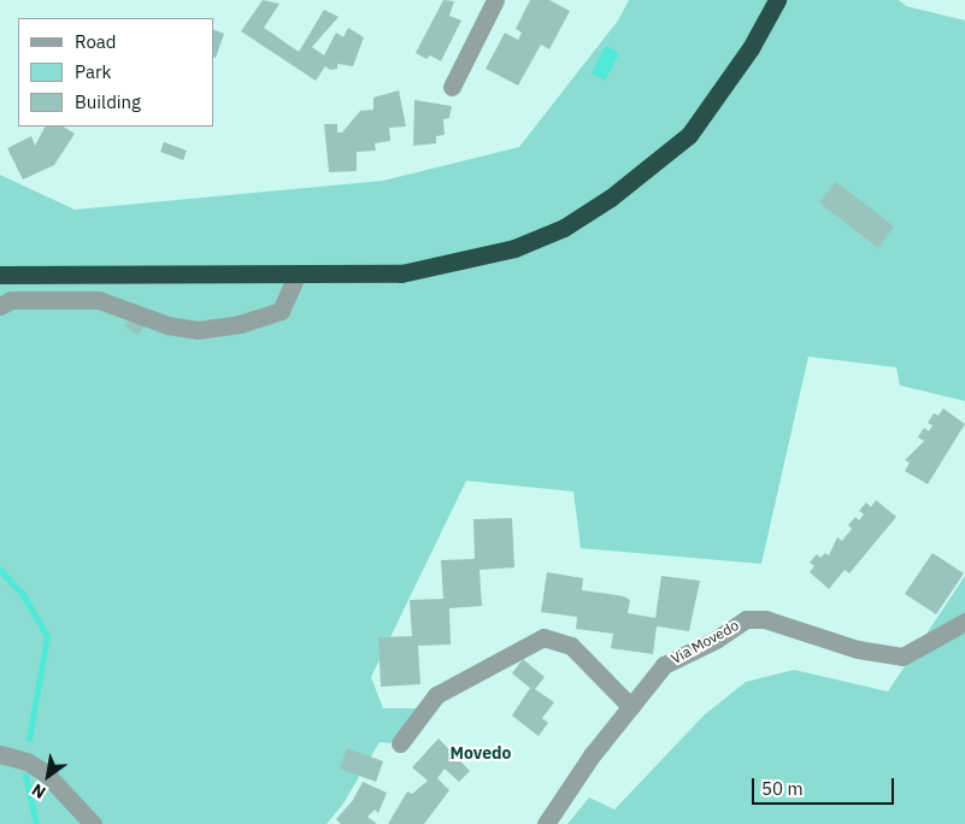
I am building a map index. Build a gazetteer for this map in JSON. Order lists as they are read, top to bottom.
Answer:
{
  "streets": {
    "street": ["Via Movedo"]
  },
  "districts": ["Movedo"],
  "legend": ["Road", "Park", "Building"],
  "scale_bar": "50 m",
  "north": "bottom left"
}
